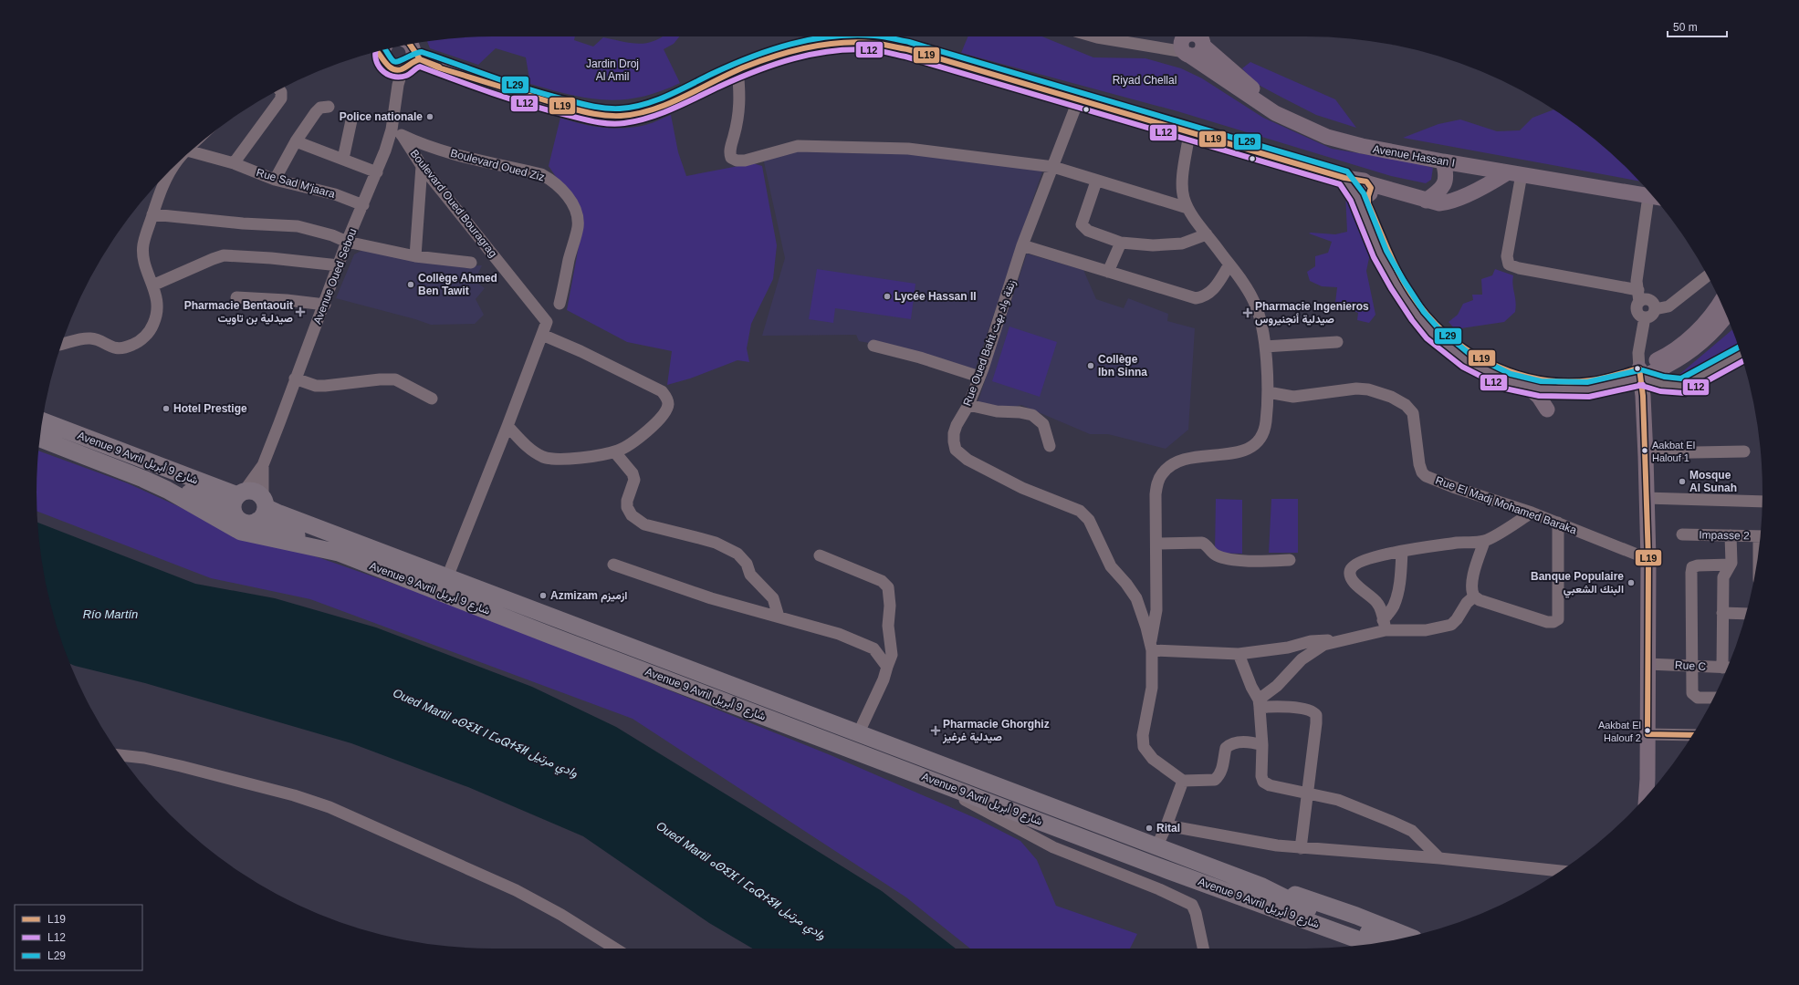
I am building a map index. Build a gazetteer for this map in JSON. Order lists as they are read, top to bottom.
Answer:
{
  "streets": {
    "highway": ["Avenue 9 Avril شارع 9 أبريل"],
    "main road": ["Avenue Hassan I"],
    "street": [
      "Boulevard Oued Ziz",
      "Rue Sad M'jaara",
      "Boulevard Oued Bouragrag",
      "Avenue Oued Sebou",
      "Rue Oued Baht زنقة واد بهت",
      "Rue El Madj Mohamed Baraka",
      "Impasse 2",
      "Rue C"
    ]
  },
  "crossings": [
    ["Boulevard Oued Ziz", "Boulevard Oued Bouragrag"],
    ["Boulevard Oued Ziz", "Avenue Oued Sebou"],
    ["Rue Sad M'jaara", "Avenue Oued Sebou"],
    ["Avenue Oued Sebou", "Avenue 9 Avril شارع 9 أبريل"]
  ],
  "water": ["Río Martín", "Oued Martil ⴰⵙⵉⴼ ⵏ ⵎⴰⵕⵜⵉⵍ وادي مرتيل"],
  "parks": ["Jardin Droj Al Amil", "Riyad Chellal"],
  "places": {
    "other": [
      "Police nationale",
      "Collège Ahmed Ben Tawit",
      "Lycée Hassan II",
      "Collège Ibn Sinna",
      "Hotel Prestige",
      "Aakbat El Halouf 1",
      "Mosque Al Sunah",
      "Banque Populaire البنك الشعبي",
      "Azmizam ازميزم",
      "Aakbat El Halouf 2",
      "Rital"
    ],
    "health": ["Pharmacie Bentaouit صيدلية بن تاويت", "Pharmacie Ingenieros صيدلية أنجنيروس", "Pharmacie Ghorghiz صيدلية غرغيز"]
  },
  "lines": ["transit line L29", "transit line L19", "transit line L12"],
  "legend": ["L19", "L12", "L29"],
  "scale_bar": "50 m"
}
